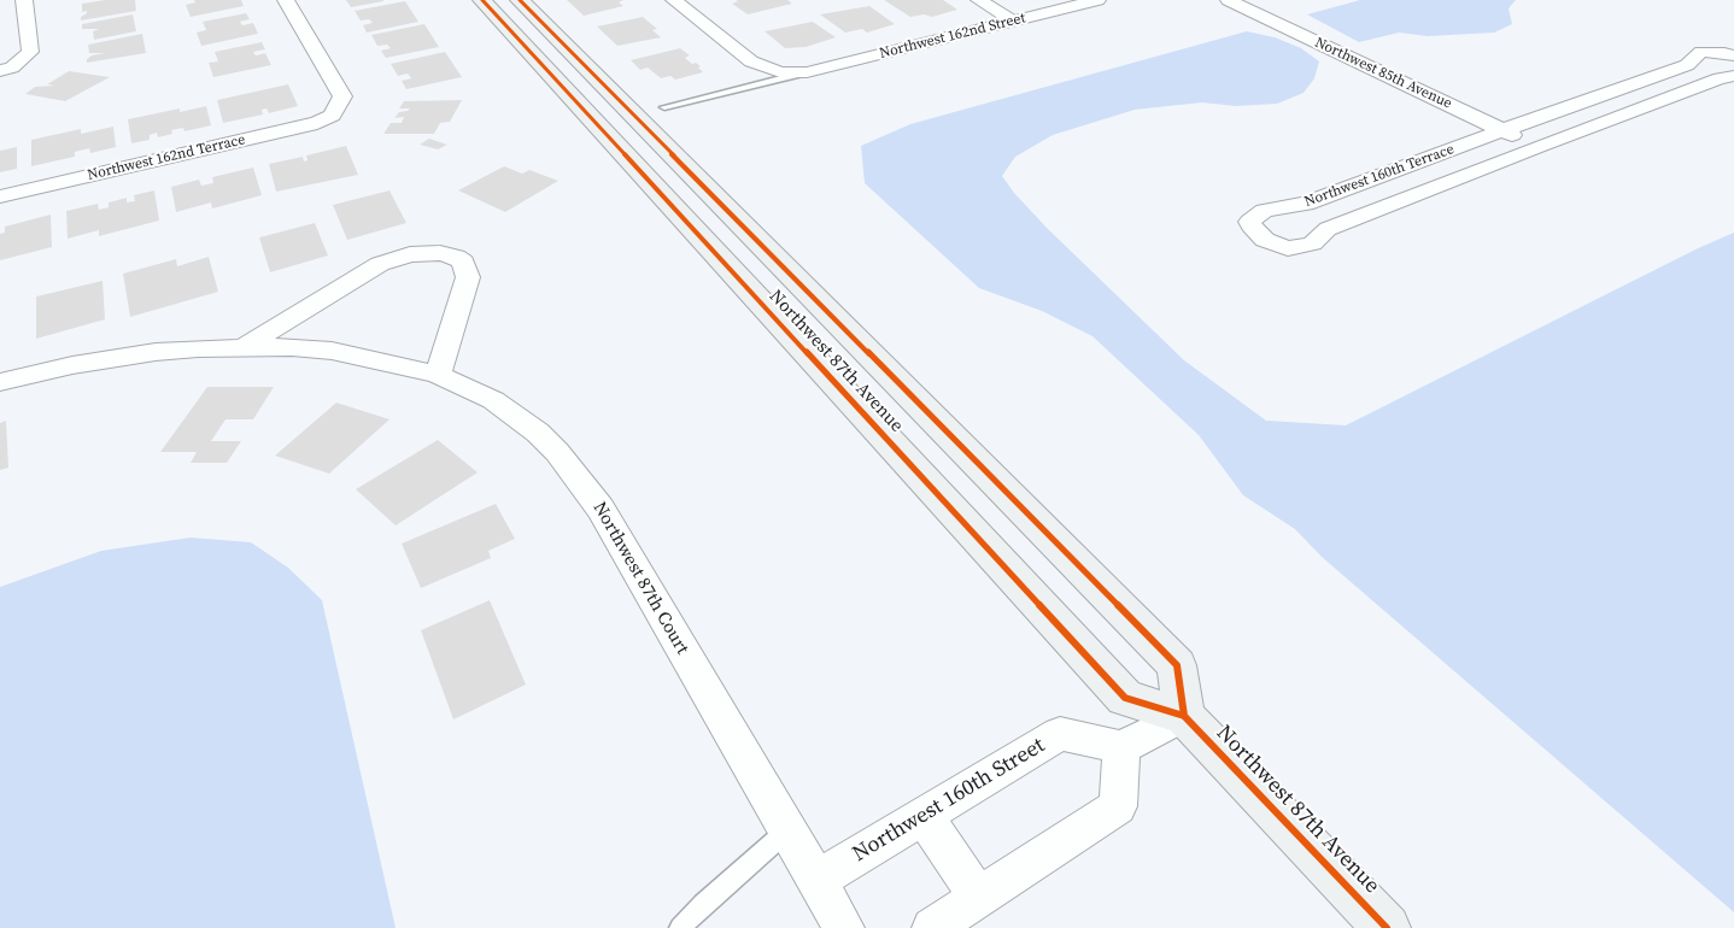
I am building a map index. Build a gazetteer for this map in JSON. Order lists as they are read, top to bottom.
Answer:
{
  "streets": {
    "street": [
      "Northwest 162nd Street",
      "Northwest 85th Avenue",
      "Northwest 162nd Terrace",
      "Northwest 160th Terrace",
      "Northwest 87th Avenue",
      "Northwest 87th Court",
      "Northwest 160th Street"
    ]
  },
  "crossings": [
    ["Northwest 85th Avenue", "Northwest 160th Terrace"],
    ["Northwest 87th Court", "Northwest 160th Street"]
  ]
}
